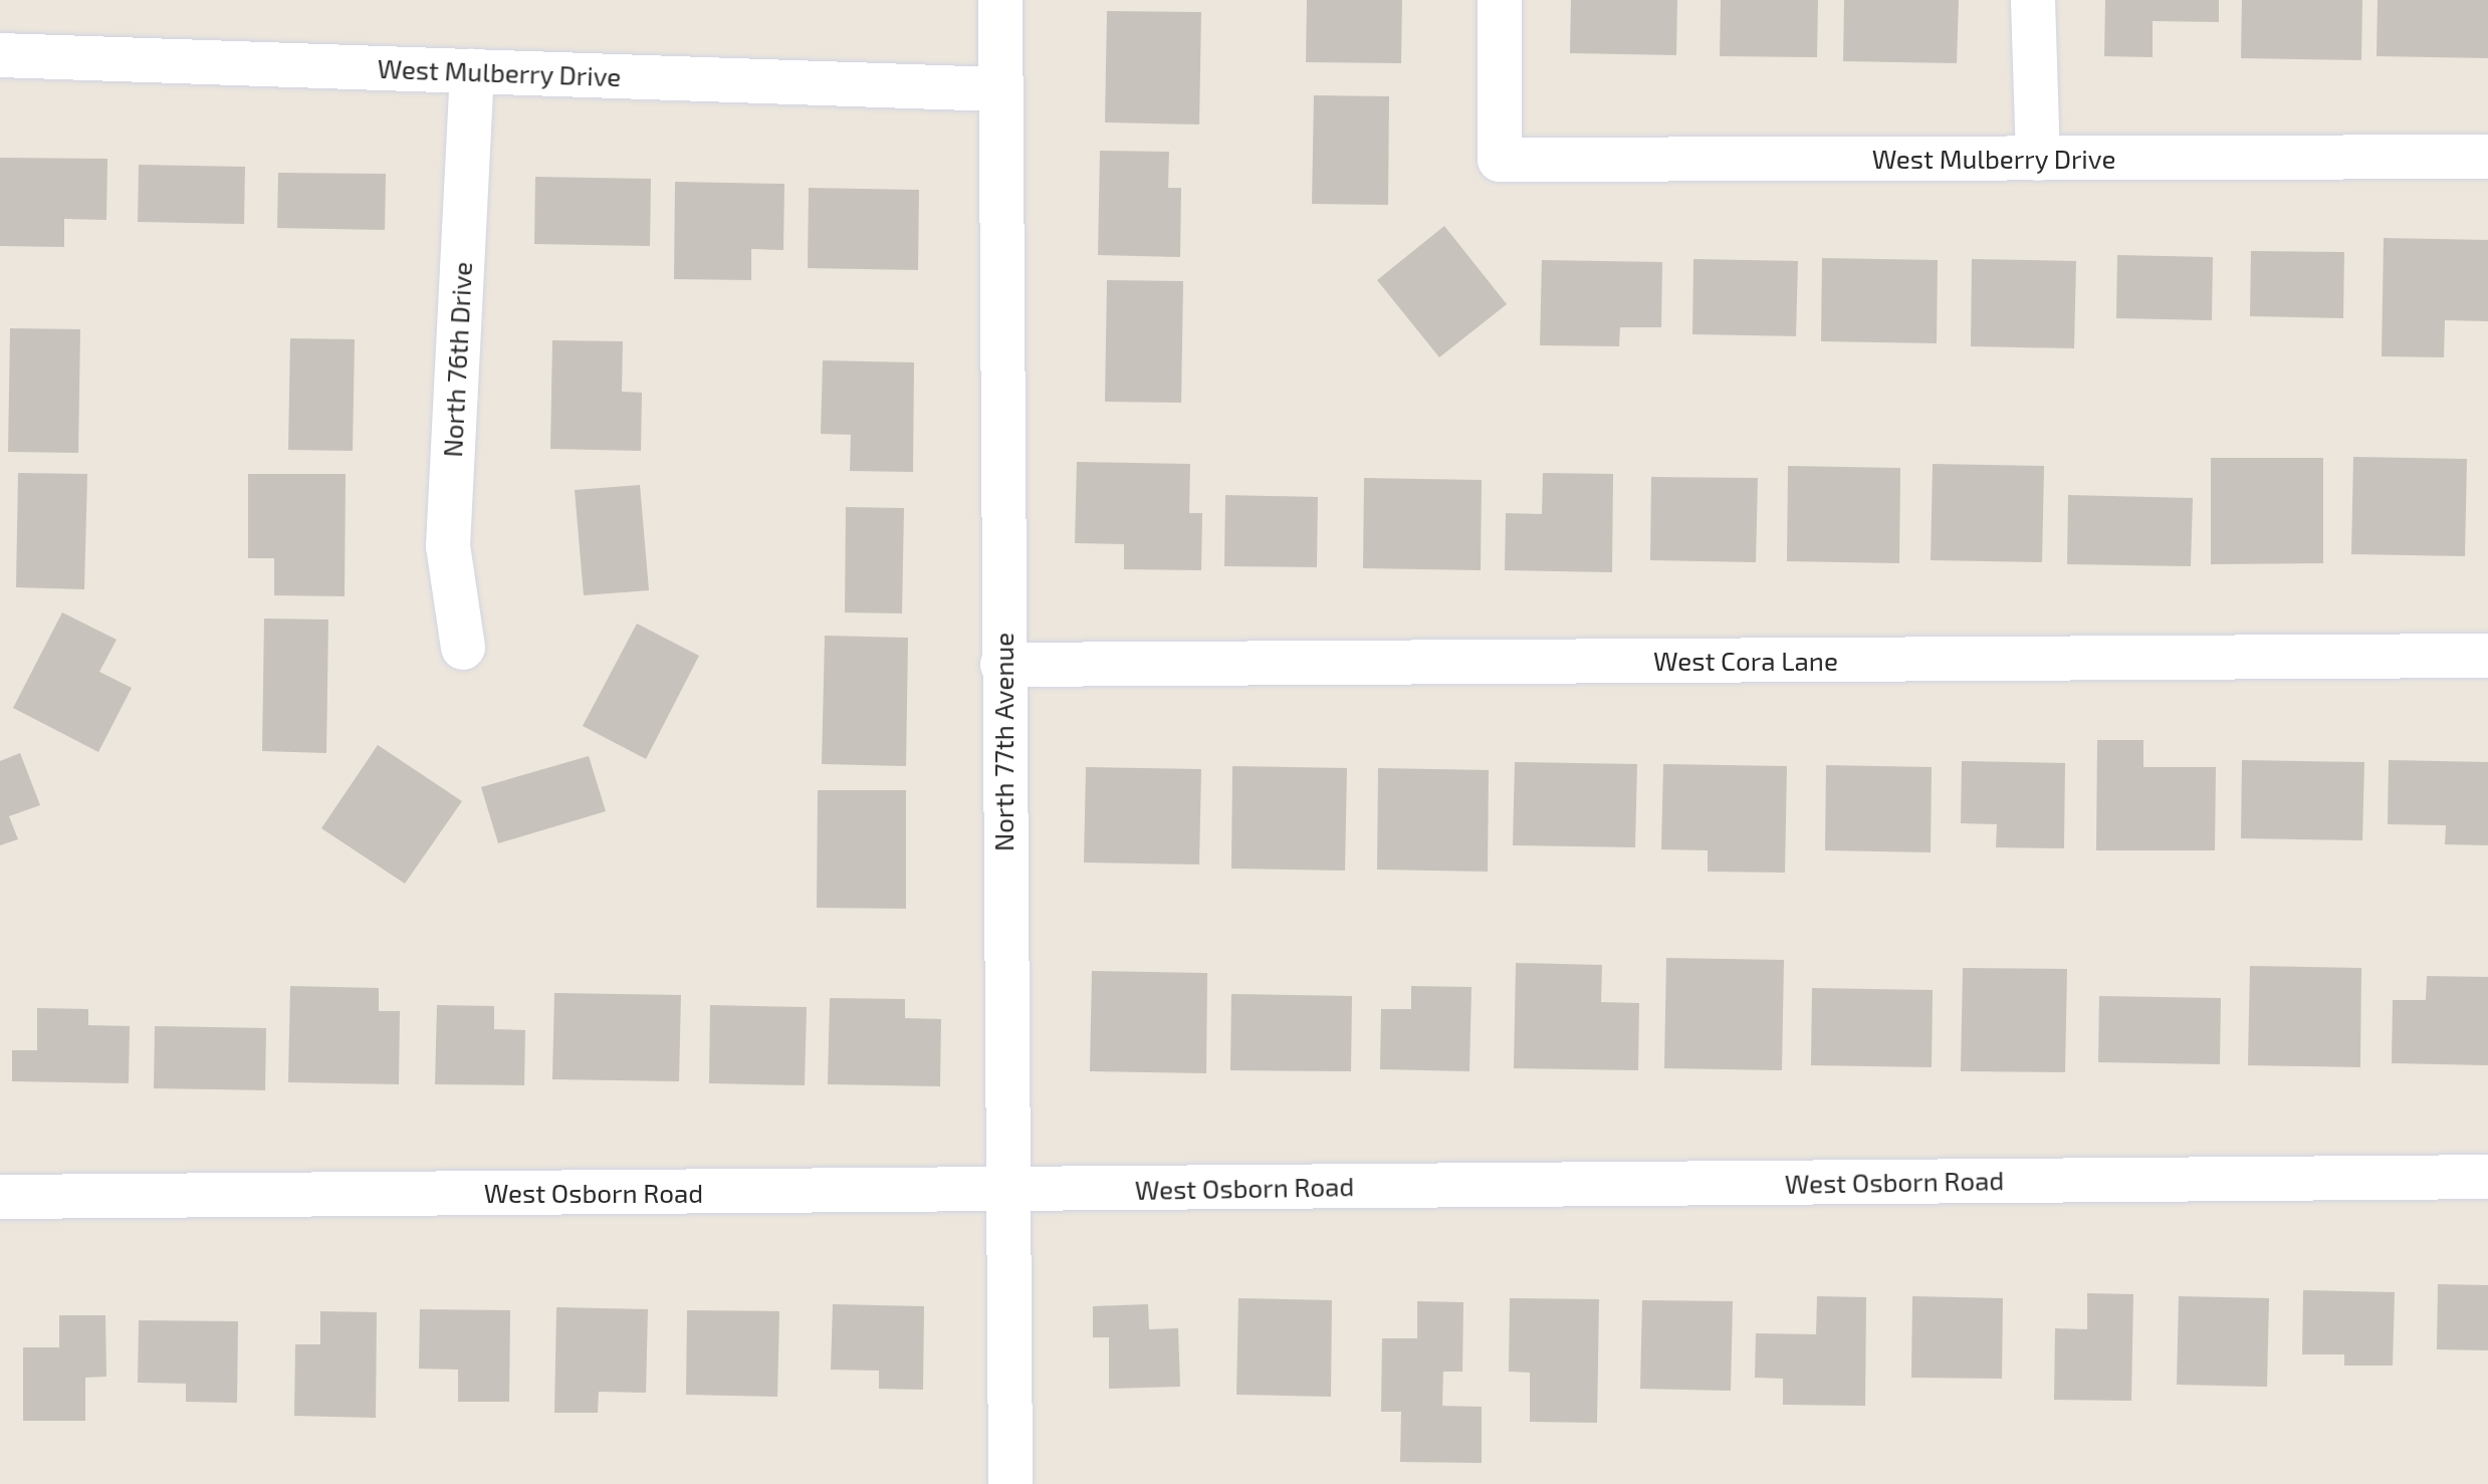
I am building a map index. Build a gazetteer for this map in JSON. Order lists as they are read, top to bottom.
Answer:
{
  "streets": {
    "street": [
      "West Mulberry Drive",
      "North 76th Drive",
      "West Cora Lane",
      "North 77th Avenue",
      "West Osborn Road"
    ]
  },
  "crossings": [
    ["West Mulberry Drive", "North 76th Drive"],
    ["West Mulberry Drive", "North 77th Avenue"],
    ["West Cora Lane", "North 77th Avenue"],
    ["North 77th Avenue", "West Osborn Road"]
  ]
}
